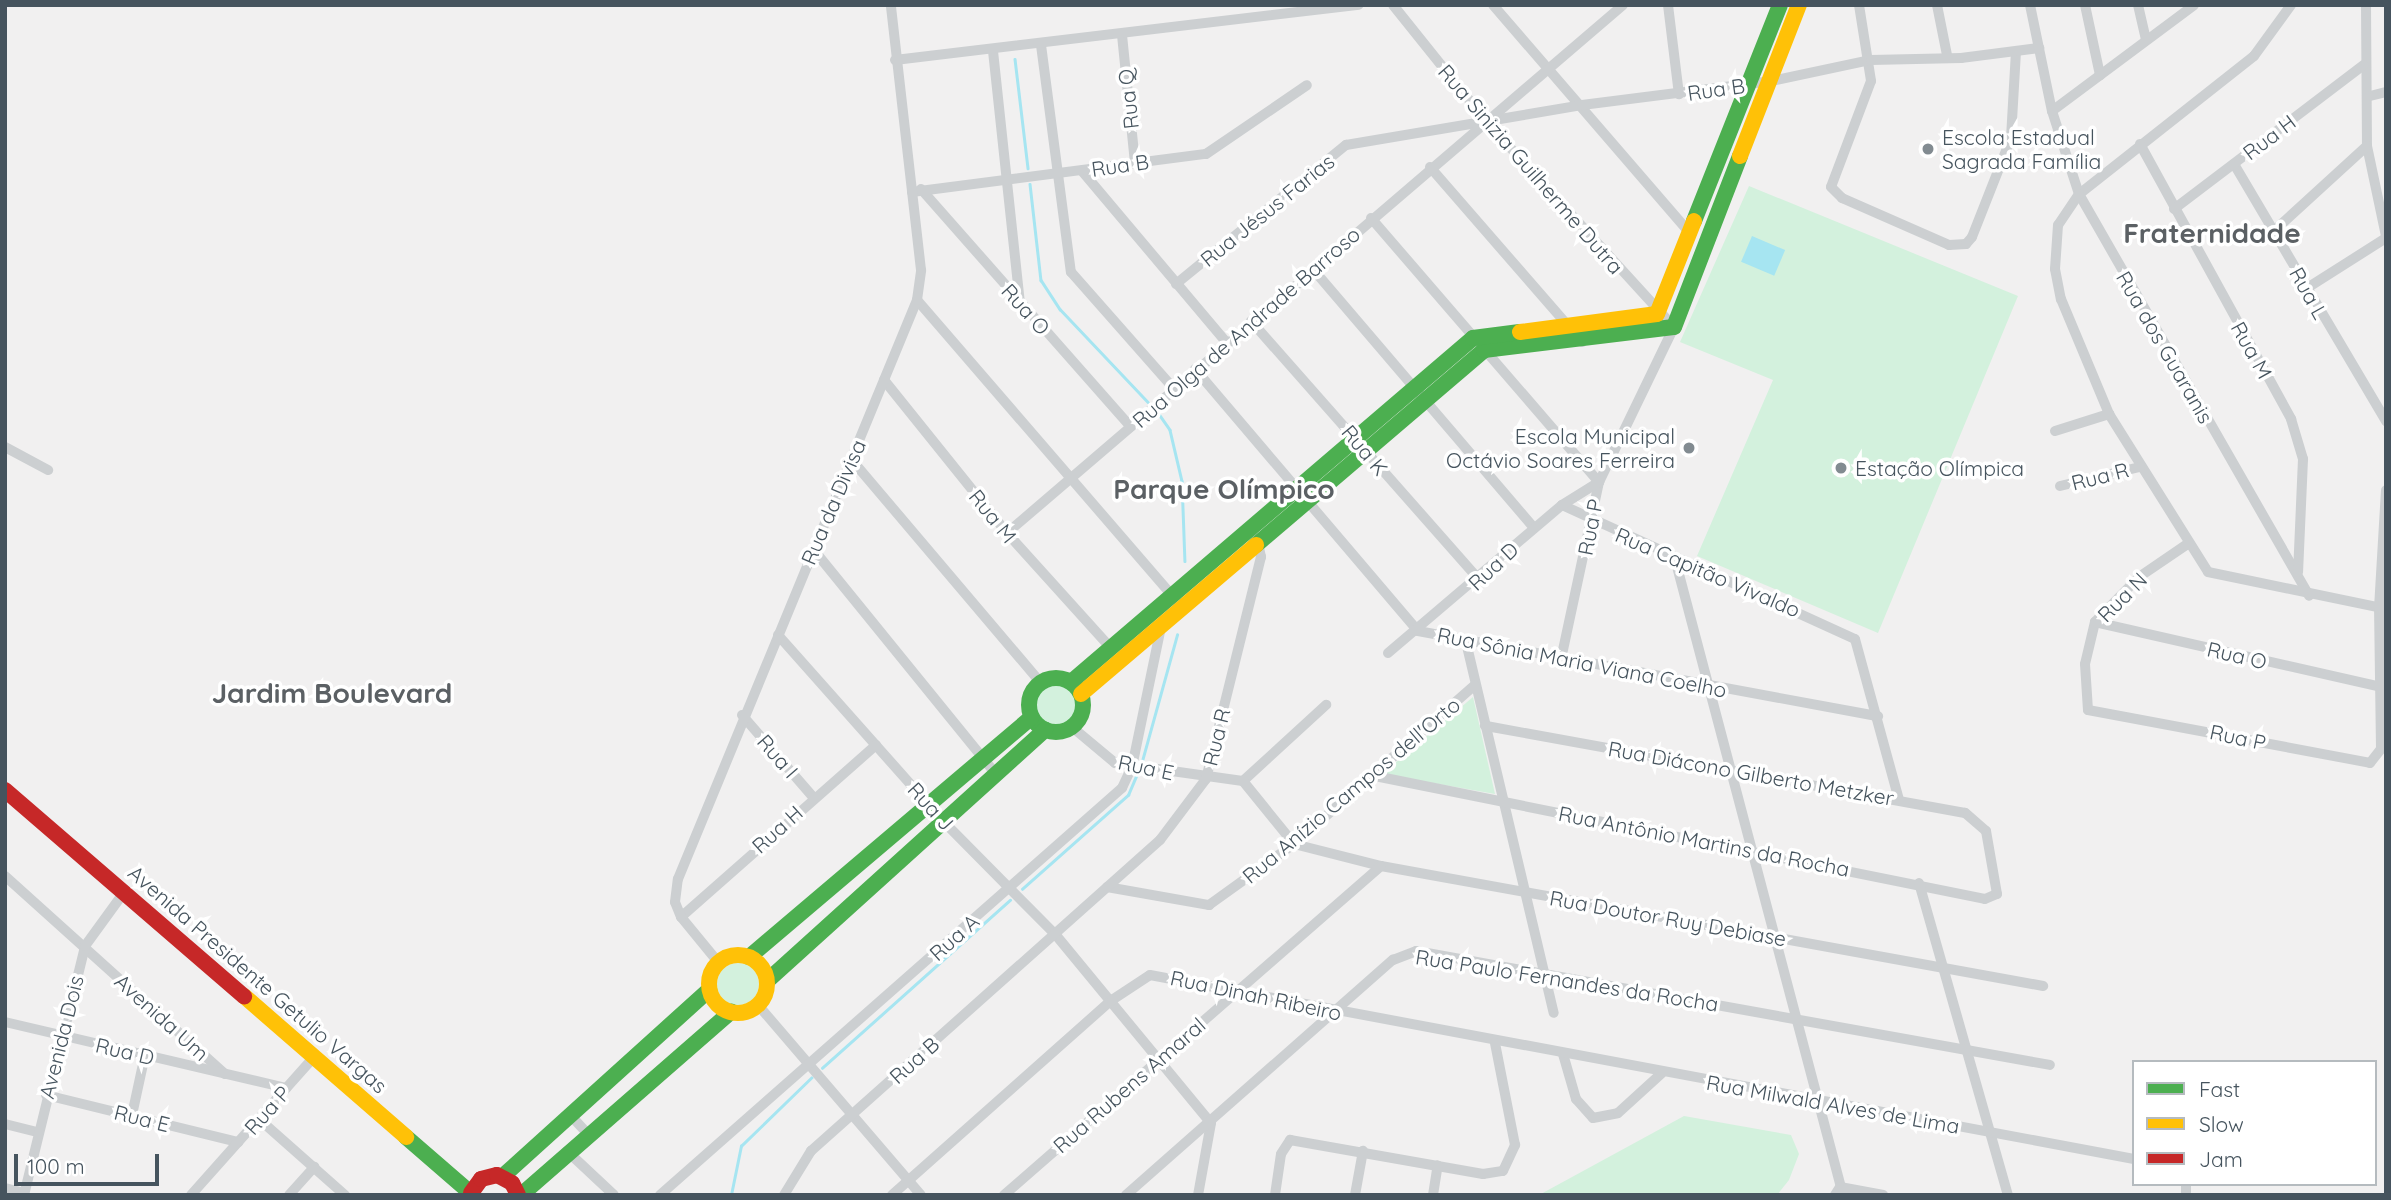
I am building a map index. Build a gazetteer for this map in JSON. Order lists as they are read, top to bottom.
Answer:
{
  "streets": {
    "street": [
      "Rua B",
      "Rua Q",
      "Rua H",
      "Rua Sinizia Guilherme Dutra",
      "Rua Jésus Farias",
      "Rua L",
      "Rua O",
      "Rua Olga de Andrade Barroso",
      "Rua dos Guaranis",
      "Rua M",
      "Rua K",
      "Rua R",
      "Rua da Divisa",
      "Rua P",
      "Rua D",
      "Rua Capitão Vivaldo",
      "Rua N",
      "Rua Sônia Maria Viana Coelho",
      "Rua I",
      "Rua E",
      "Rua Diácono Gilberto Metzker",
      "Rua Anízio Campos dell'Orto",
      "Rua J",
      "Rua Antônio Martins da Rocha",
      "Rua Doutor Ruy Debiase",
      "Rua A",
      "Avenida Presidente Getulio Vargas",
      "Rua Paulo Fernandes da Rocha",
      "Rua Dinah Ribeiro",
      "Avenida Um",
      "Avenida Dois",
      "Rua Rubens Amaral",
      "Rua Milwald Alves de Lima"
    ]
  },
  "crossings": [
    ["Rua B", "Rua Q"],
    ["Rua B", "Rua Sinizia Guilherme Dutra"],
    ["Rua B", "Rua Jésus Farias"],
    ["Rua B", "Rua O"],
    ["Rua B", "Rua Olga de Andrade Barroso"],
    ["Rua B", "Rua dos Guaranis"],
    ["Rua B", "Rua R"],
    ["Rua B", "Rua da Divisa"],
    ["Rua B", "Rua J"],
    ["Rua H", "Rua L"],
    ["Rua H", "Rua M"],
    ["Rua H", "Rua da Divisa"],
    ["Rua H", "Rua I"],
    ["Rua H", "Rua J"],
    ["Rua Sinizia Guilherme Dutra", "Rua Jésus Farias"],
    ["Rua Sinizia Guilherme Dutra", "Rua Olga de Andrade Barroso"],
    ["Rua Sinizia Guilherme Dutra", "Rua P"],
    ["Rua Jésus Farias", "Rua Olga de Andrade Barroso"],
    ["Rua O", "Rua Olga de Andrade Barroso"],
    ["Rua O", "Rua da Divisa"],
    ["Rua O", "Rua P"],
    ["Rua O", "Rua N"],
    ["Rua Olga de Andrade Barroso", "Rua M"],
    ["Rua Olga de Andrade Barroso", "Rua K"],
    ["Rua Olga de Andrade Barroso", "Rua Sônia Maria Viana Coelho"],
    ["Rua dos Guaranis", "Rua M"],
    ["Rua M", "Rua da Divisa"],
    ["Rua K", "Rua D"],
    ["Rua R", "Rua E"],
    ["Rua R", "Rua Anízio Campos dell'Orto"],
    ["Rua R", "Rua J"],
    ["Rua da Divisa", "Rua I"],
    ["Rua da Divisa", "Rua J"],
    ["Rua P", "Rua D"],
    ["Rua P", "Rua Capitão Vivaldo"],
    ["Rua P", "Rua N"],
    ["Rua P", "Rua Sônia Maria Viana Coelho"],
    ["Rua P", "Rua E"],
    ["Rua P", "Avenida Presidente Getulio Vargas"],
    ["Rua D", "Rua Capitão Vivaldo"],
    ["Rua D", "Rua Sônia Maria Viana Coelho"],
    ["Rua D", "Avenida Um"],
    ["Rua D", "Avenida Dois"],
    ["Rua Capitão Vivaldo", "Rua Sônia Maria Viana Coelho"],
    ["Rua E", "Rua A"],
    ["Rua E", "Avenida Dois"],
    ["Rua Diácono Gilberto Metzker", "Rua Antônio Martins da Rocha"],
    ["Rua Anízio Campos dell'Orto", "Rua Antônio Martins da Rocha"],
    ["Rua Anízio Campos dell'Orto", "Rua Doutor Ruy Debiase"],
    ["Rua J", "Rua A"],
    ["Rua J", "Rua Paulo Fernandes da Rocha"],
    ["Rua J", "Rua Dinah Ribeiro"],
    ["Rua J", "Rua Rubens Amaral"],
    ["Rua Doutor Ruy Debiase", "Rua Rubens Amaral"],
    ["Avenida Presidente Getulio Vargas", "Avenida Dois"],
    ["Rua Paulo Fernandes da Rocha", "Rua Dinah Ribeiro"],
    ["Rua Dinah Ribeiro", "Rua Rubens Amaral"],
    ["Rua Dinah Ribeiro", "Rua Milwald Alves de Lima"],
    ["Avenida Um", "Avenida Dois"]
  ],
  "districts": ["Fraternidade", "Parque Olímpico", "Jardim Boulevard"],
  "places": ["Escola Estadual Sagrada Família", "Escola Municipal Octávio Soares Ferreira", "Estação Olímpica"],
  "legend": ["Fast", "Slow", "Jam"],
  "scale_bar": "100 m"
}
